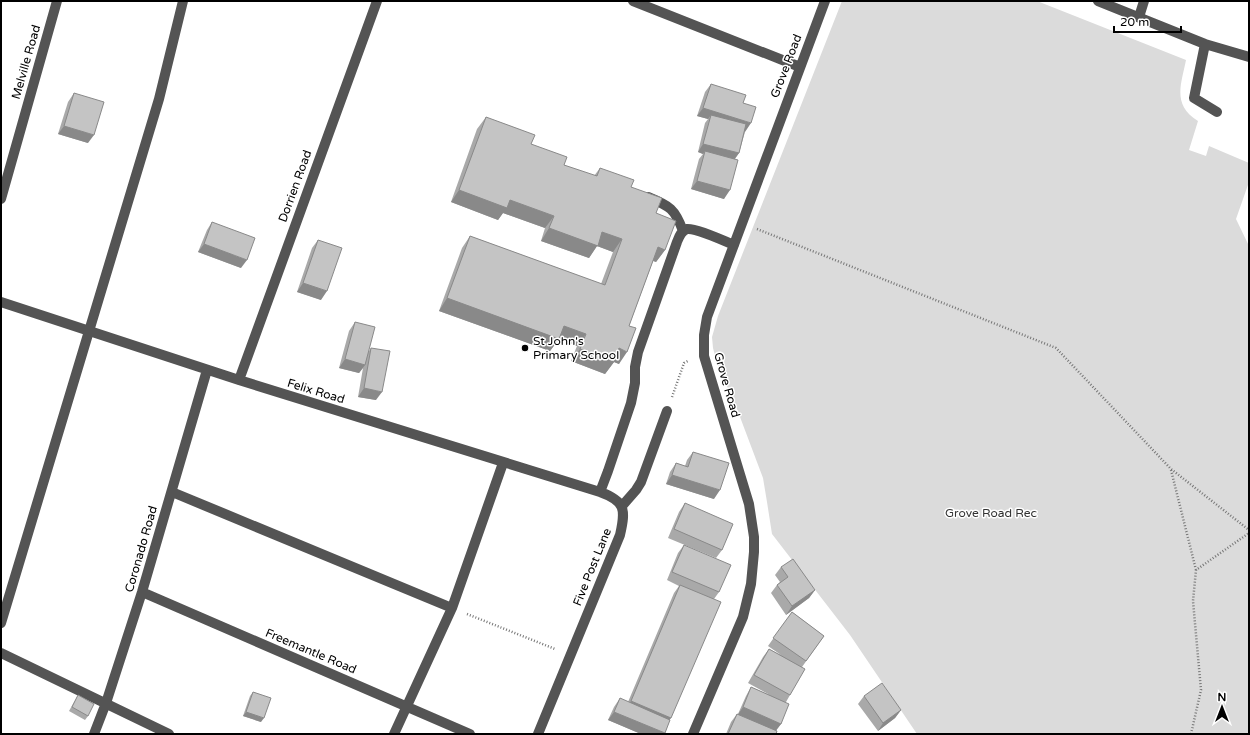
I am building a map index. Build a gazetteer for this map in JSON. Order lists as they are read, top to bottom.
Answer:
{
  "streets": {
    "street": [
      "Melville Road",
      "Grove Road",
      "Dorrien Road",
      "Felix Road",
      "Coronado Road",
      "Five Post Lane",
      "Freemantle Road"
    ]
  },
  "crossings": [
    ["Dorrien Road", "Felix Road"],
    ["Felix Road", "Coronado Road"],
    ["Felix Road", "Five Post Lane"],
    ["Coronado Road", "Freemantle Road"]
  ],
  "parks": ["Grove Road Rec"],
  "places": ["St John's Primary School"],
  "scale_bar": "20 m",
  "north": "top"
}
